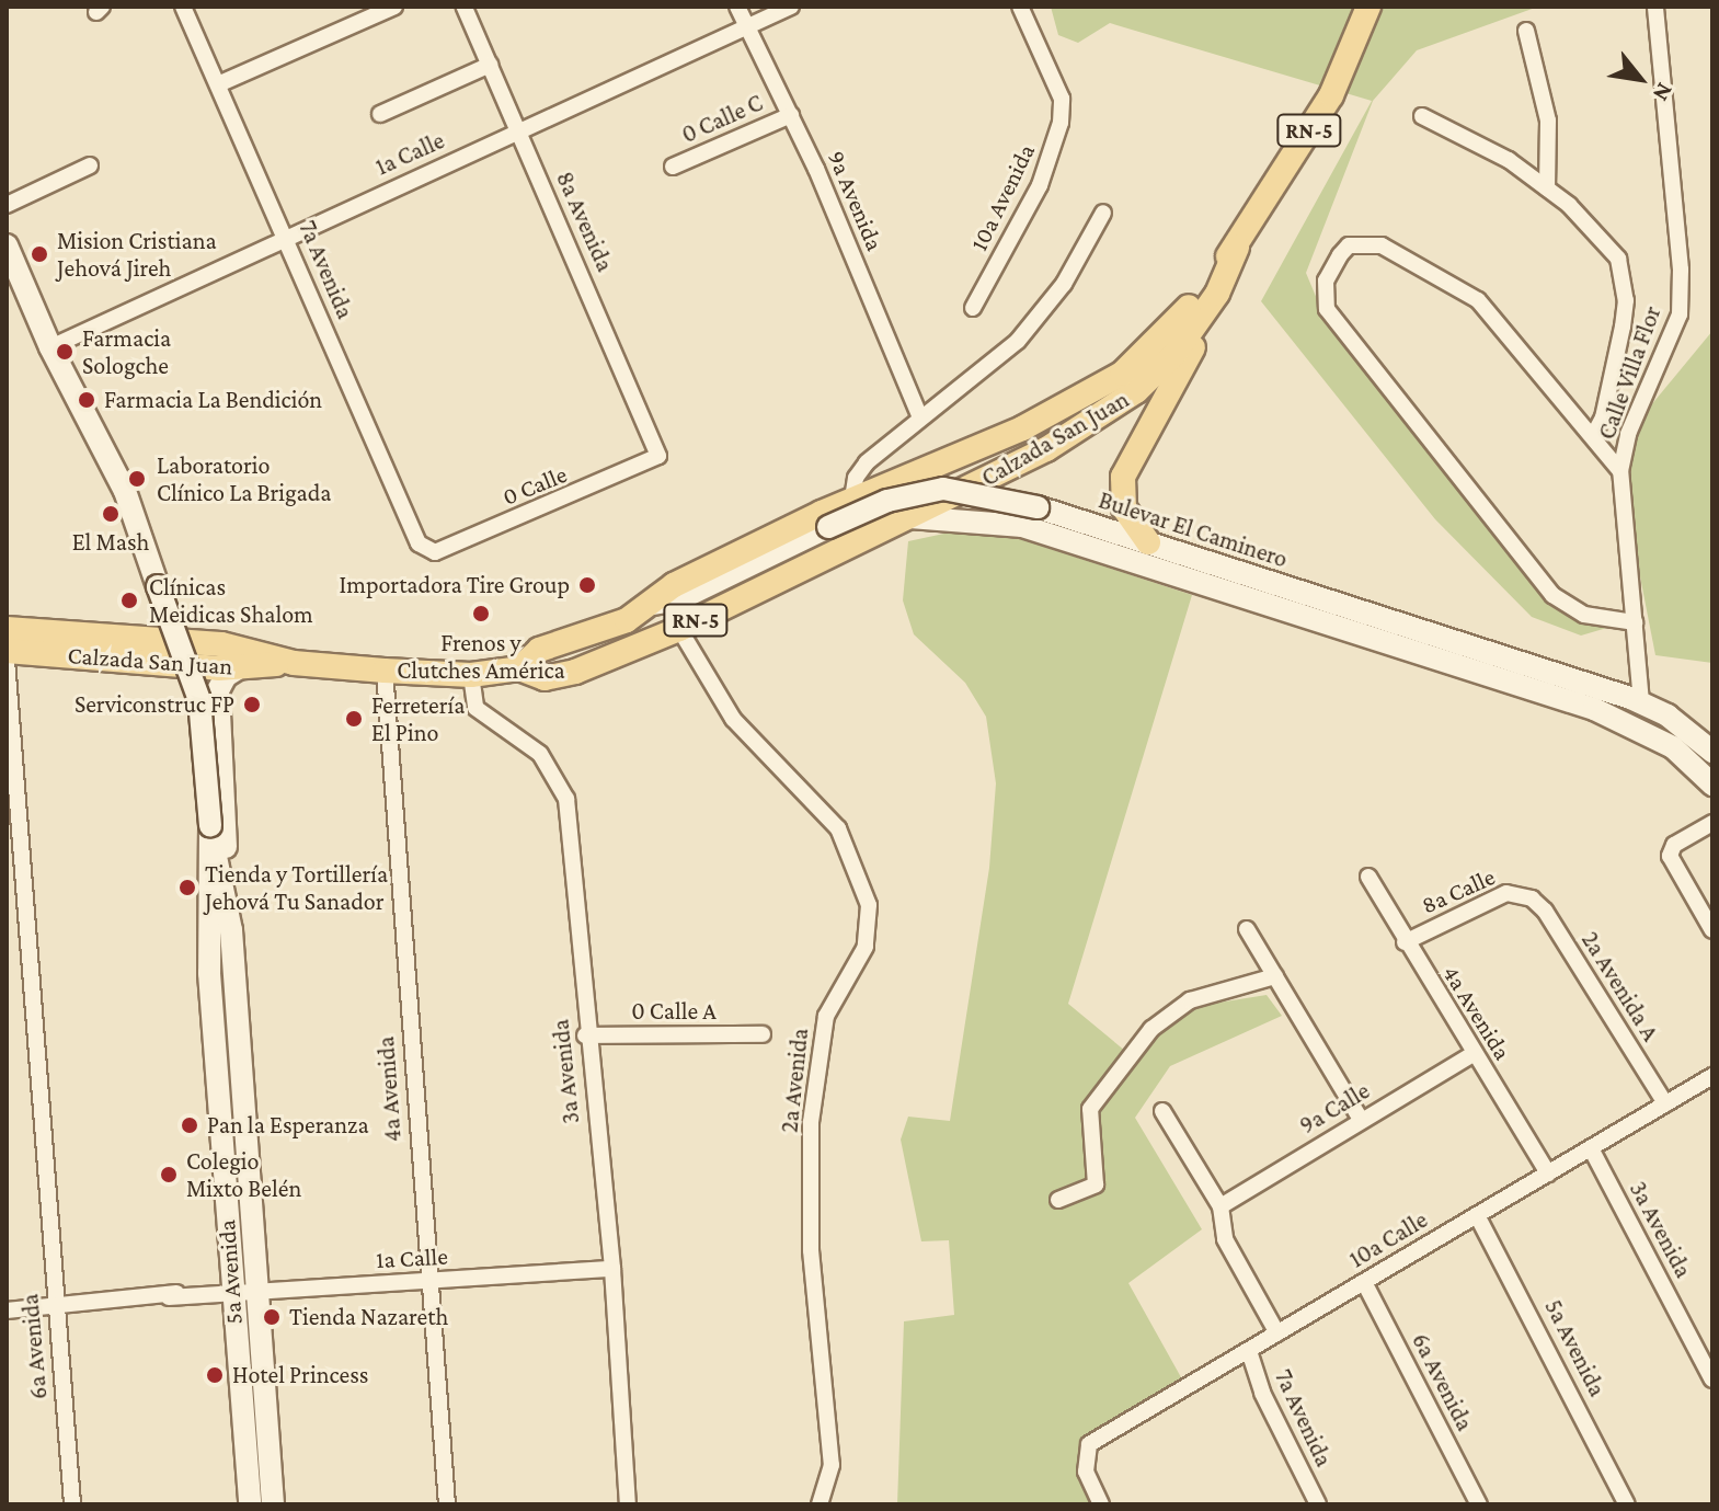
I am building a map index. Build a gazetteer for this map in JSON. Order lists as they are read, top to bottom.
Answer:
{
  "streets": {
    "main road": [
      "RN-5",
      "Calzada San Juan",
      "Bulevar El Caminero",
      "5a Avenida"
    ],
    "street": [
      "0 Calle C",
      "1a Calle",
      "10a Avenida",
      "9a Avenida",
      "8a Avenida",
      "7a Avenida",
      "Calle Villa Flor",
      "0 Calle",
      "8a Calle",
      "2a Avenida A",
      "0 Calle A",
      "4a Avenida",
      "3a Avenida",
      "2a Avenida",
      "9a Calle",
      "10a Calle",
      "6a Avenida"
    ]
  },
  "crossings": [
    ["0 Calle C", "9a Avenida"],
    ["RN-5", "Calzada San Juan"],
    ["1a Calle", "9a Avenida"],
    ["1a Calle", "8a Avenida"],
    ["1a Calle", "7a Avenida"],
    ["1a Calle", "4a Avenida"],
    ["1a Calle", "3a Avenida"],
    ["1a Calle", "5a Avenida"],
    ["1a Calle", "6a Avenida"],
    ["8a Avenida", "0 Calle"],
    ["7a Avenida", "0 Calle"],
    ["7a Avenida", "10a Calle"],
    ["Calle Villa Flor", "Bulevar El Caminero"],
    ["Calzada San Juan", "Bulevar El Caminero"],
    ["Calzada San Juan", "4a Avenida"],
    ["Calzada San Juan", "3a Avenida"],
    ["Calzada San Juan", "2a Avenida"],
    ["Calzada San Juan", "5a Avenida"],
    ["8a Calle", "2a Avenida A"],
    ["8a Calle", "4a Avenida"],
    ["2a Avenida A", "10a Calle"],
    ["0 Calle A", "3a Avenida"],
    ["4a Avenida", "9a Calle"],
    ["4a Avenida", "10a Calle"],
    ["3a Avenida", "10a Calle"],
    ["10a Calle", "5a Avenida"],
    ["10a Calle", "6a Avenida"]
  ],
  "places": [
    "Mision Cristiana Jehová Jireh",
    "Farmacia Sologche",
    "Farmacia La Bendición",
    "Laboratorio Clínico La Brigada",
    "El Mash",
    "Importadora Tire Group",
    "Clínicas Meidicas Shalom",
    "Frenos y Clutches América",
    "Serviconstruc FP",
    "Ferretería El Pino",
    "Tienda y Tortillería Jehová Tu Sanador",
    "Pan la Esperanza",
    "Colegio Mixto Belén",
    "Tienda Nazareth",
    "Hotel Princess"
  ],
  "north": "bottom right"
}
